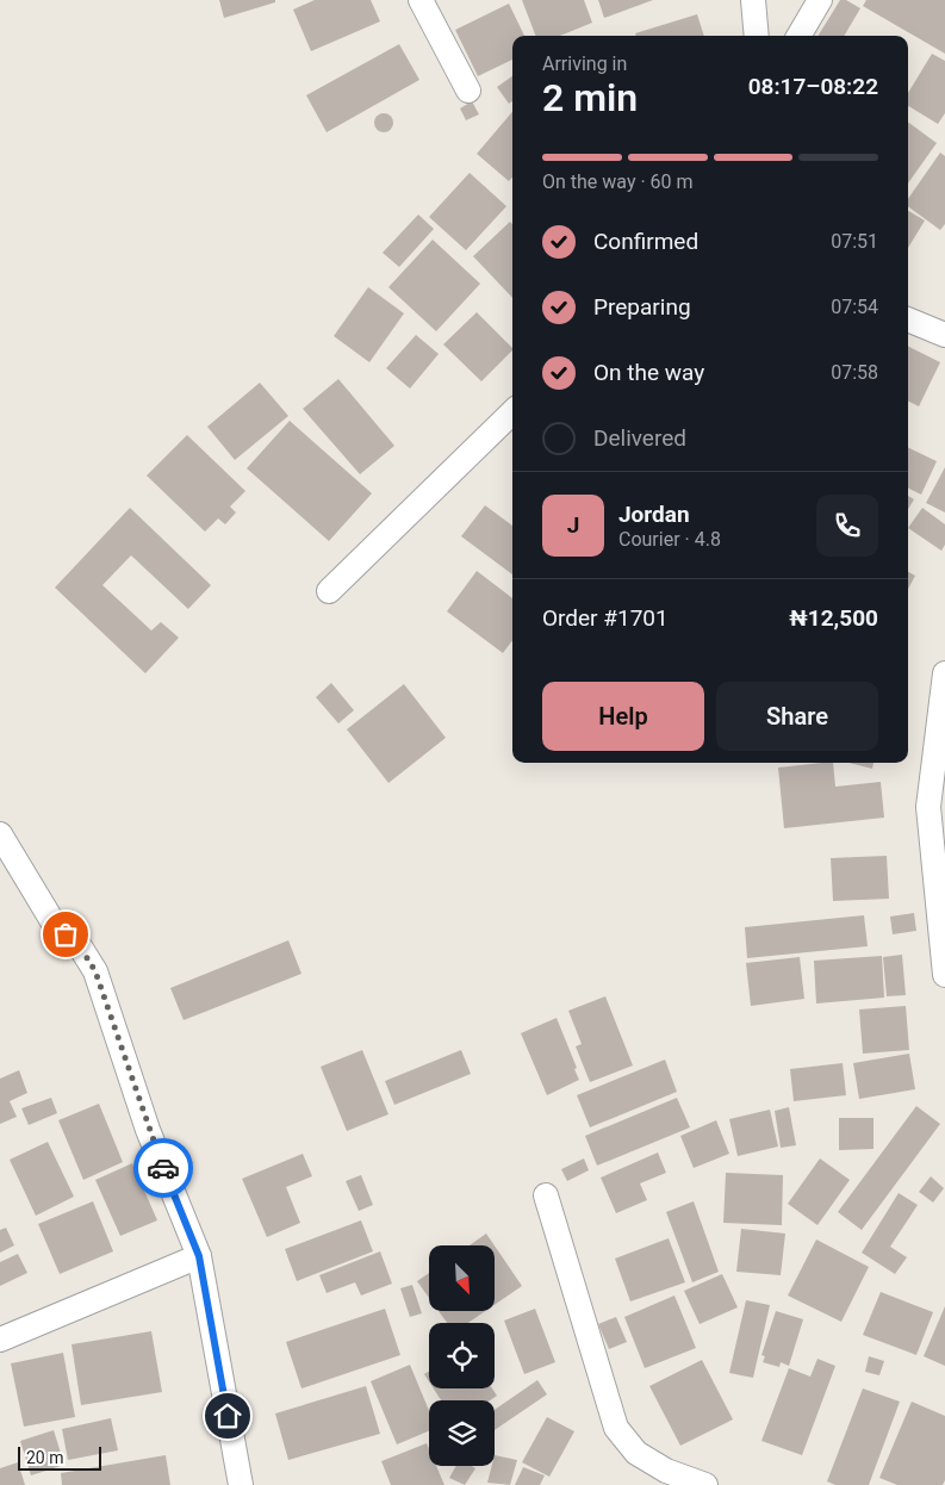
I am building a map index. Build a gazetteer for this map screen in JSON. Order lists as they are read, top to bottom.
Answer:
{
  "scale_bar": "20 m",
  "north": "bottom right",
  "page": {
    "heading": ["2 min", "Arriving in", "08:17–08:22"],
    "panel": [
      "Jordan",
      "Courier · 4.8",
      "Order #1701",
      "₦12,500"
    ],
    "bar": "On the way · 60 m",
    "list": [
      ["Confirmed", "07:51"],
      ["Preparing", "07:54"],
      ["On the way", "07:58"],
      "Delivered"
    ],
    "round": "J",
    "buttons": ["Help", "Share"],
    "scale": "20 m"
  }
}
